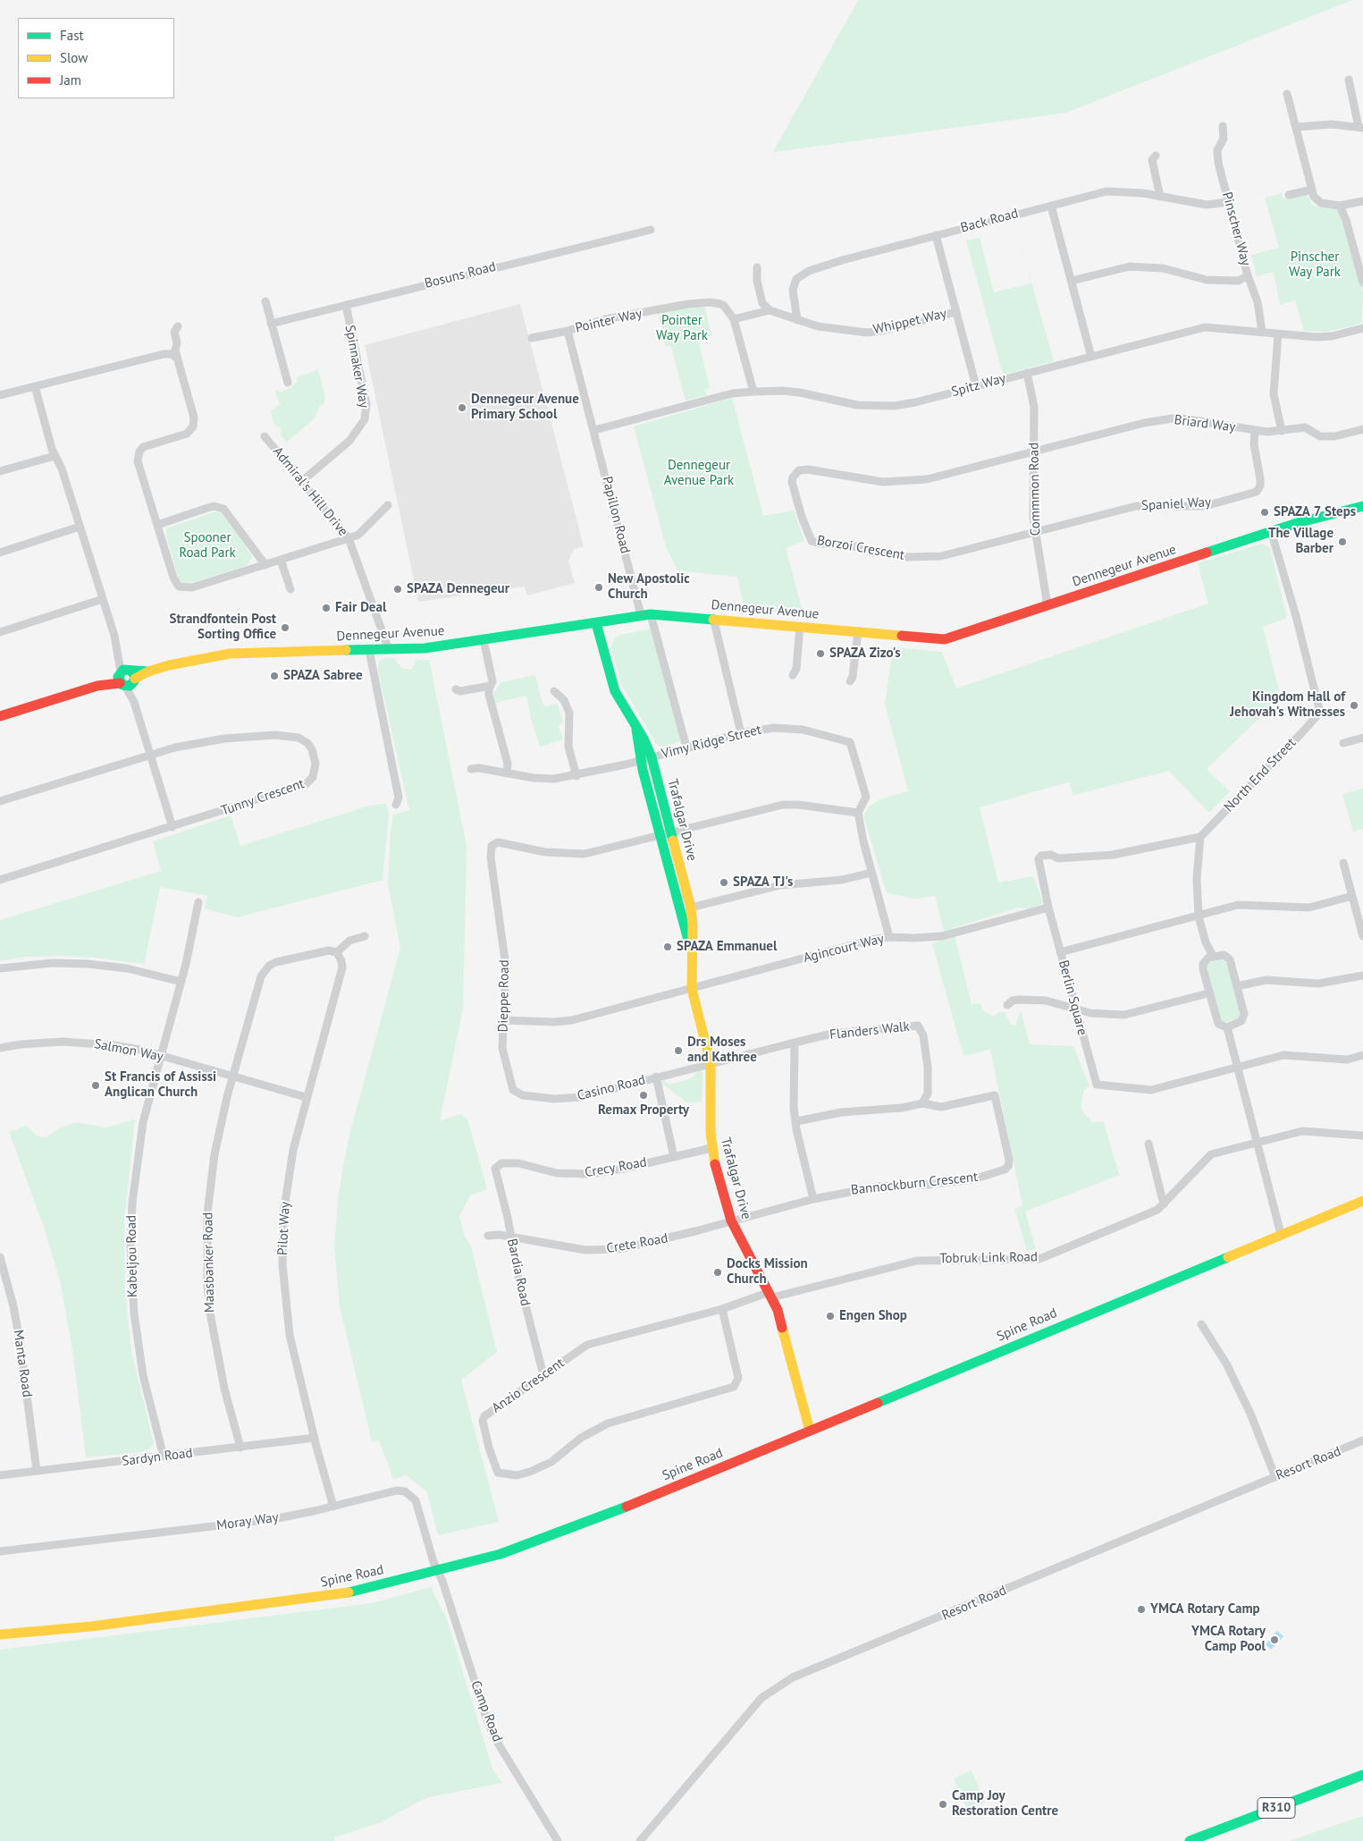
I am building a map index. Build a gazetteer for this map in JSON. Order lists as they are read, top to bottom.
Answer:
{
  "streets": {
    "street": [
      "Back Road",
      "Pinscher Way",
      "Bosuns Road",
      "Pointer Way",
      "Whippet Way",
      "Spinnaker Way",
      "Spitz Way",
      "Briard Way",
      "Commmon Road",
      "Admiral's Hill Drive",
      "Spaniel Way",
      "Papillon Road",
      "Borzoi Crescent",
      "Dennegeur Avenue",
      "Vimy Ridge Street",
      "North End Street",
      "Tunny Crescent",
      "Trafalgar Drive",
      "Agincourt Way",
      "Dieppe Road",
      "Berlin Square",
      "Flanders Walk",
      "Salmon Way",
      "Casino Road",
      "Crecy Road",
      "Bannockburn Crescent",
      "Pilot Way",
      "Crete Road",
      "Kabeljou Road",
      "Tobruk Link Road",
      "Maasbanker Road",
      "Bardia Road",
      "Spine Road",
      "Manta Road",
      "Anzio Crescent",
      "Sardyn Road",
      "Resort Road",
      "Moray Way",
      "Camp Road",
      "R310"
    ]
  },
  "crossings": [
    ["Back Road", "Pinscher Way"],
    ["Back Road", "Whippet Way"],
    ["Pinscher Way", "Spitz Way"],
    ["Bosuns Road", "Spinnaker Way"],
    ["Pointer Way", "Spitz Way"],
    ["Pointer Way", "Papillon Road"],
    ["Spinnaker Way", "Admiral's Hill Drive"],
    ["Spitz Way", "Commmon Road"],
    ["Spitz Way", "Papillon Road"],
    ["Briard Way", "Commmon Road"],
    ["Briard Way", "Spaniel Way"],
    ["Briard Way", "Borzoi Crescent"],
    ["Commmon Road", "Spaniel Way"],
    ["Commmon Road", "Borzoi Crescent"],
    ["Commmon Road", "Dennegeur Avenue"],
    ["Admiral's Hill Drive", "Dennegeur Avenue"],
    ["Spaniel Way", "Borzoi Crescent"],
    ["Papillon Road", "Dennegeur Avenue"],
    ["Papillon Road", "Vimy Ridge Street"],
    ["Dennegeur Avenue", "North End Street"],
    ["Dennegeur Avenue", "Trafalgar Drive"],
    ["Vimy Ridge Street", "Trafalgar Drive"],
    ["Trafalgar Drive", "Agincourt Way"],
    ["Trafalgar Drive", "Dieppe Road"],
    ["Trafalgar Drive", "Casino Road"],
    ["Trafalgar Drive", "Crecy Road"],
    ["Trafalgar Drive", "Crete Road"],
    ["Trafalgar Drive", "Tobruk Link Road"],
    ["Trafalgar Drive", "Spine Road"],
    ["Trafalgar Drive", "Anzio Crescent"],
    ["Agincourt Way", "Dieppe Road"],
    ["Dieppe Road", "Casino Road"],
    ["Flanders Walk", "Casino Road"],
    ["Flanders Walk", "Bannockburn Crescent"],
    ["Salmon Way", "Pilot Way"],
    ["Salmon Way", "Kabeljou Road"],
    ["Salmon Way", "Maasbanker Road"],
    ["Crecy Road", "Bardia Road"],
    ["Bannockburn Crescent", "Crete Road"],
    ["Pilot Way", "Sardyn Road"],
    ["Pilot Way", "Moray Way"],
    ["Crete Road", "Bardia Road"],
    ["Kabeljou Road", "Sardyn Road"],
    ["Tobruk Link Road", "Anzio Crescent"],
    ["Maasbanker Road", "Sardyn Road"],
    ["Bardia Road", "Anzio Crescent"],
    ["Spine Road", "Moray Way"],
    ["Spine Road", "Camp Road"],
    ["Manta Road", "Sardyn Road"],
    ["Moray Way", "Camp Road"]
  ],
  "parks": [
    "Pinscher Way Park",
    "Pointer Way Park",
    "Dennegeur Avenue Park",
    "Spooner Road Park"
  ],
  "places": [
    "Dennegeur Avenue Primary School",
    "SPAZA 7 Steps",
    "The Village Barber",
    "New Apostolic Church",
    "SPAZA Dennegeur",
    "Fair Deal",
    "Strandfontein Post Sorting Office",
    "SPAZA Zizo's",
    "SPAZA Sabree",
    "Kingdom Hall of Jehovah's Witnesses",
    "SPAZA TJ's",
    "SPAZA Emmanuel",
    "Drs Moses and Kathree",
    "St Francis of Assissi Anglican Church",
    "Remax Property",
    "Docks Mission Church",
    "Engen Shop",
    "YMCA Rotary Camp",
    "YMCA Rotary Camp Pool",
    "Camp Joy Restoration Centre"
  ],
  "legend": ["Fast", "Slow", "Jam"]
}
